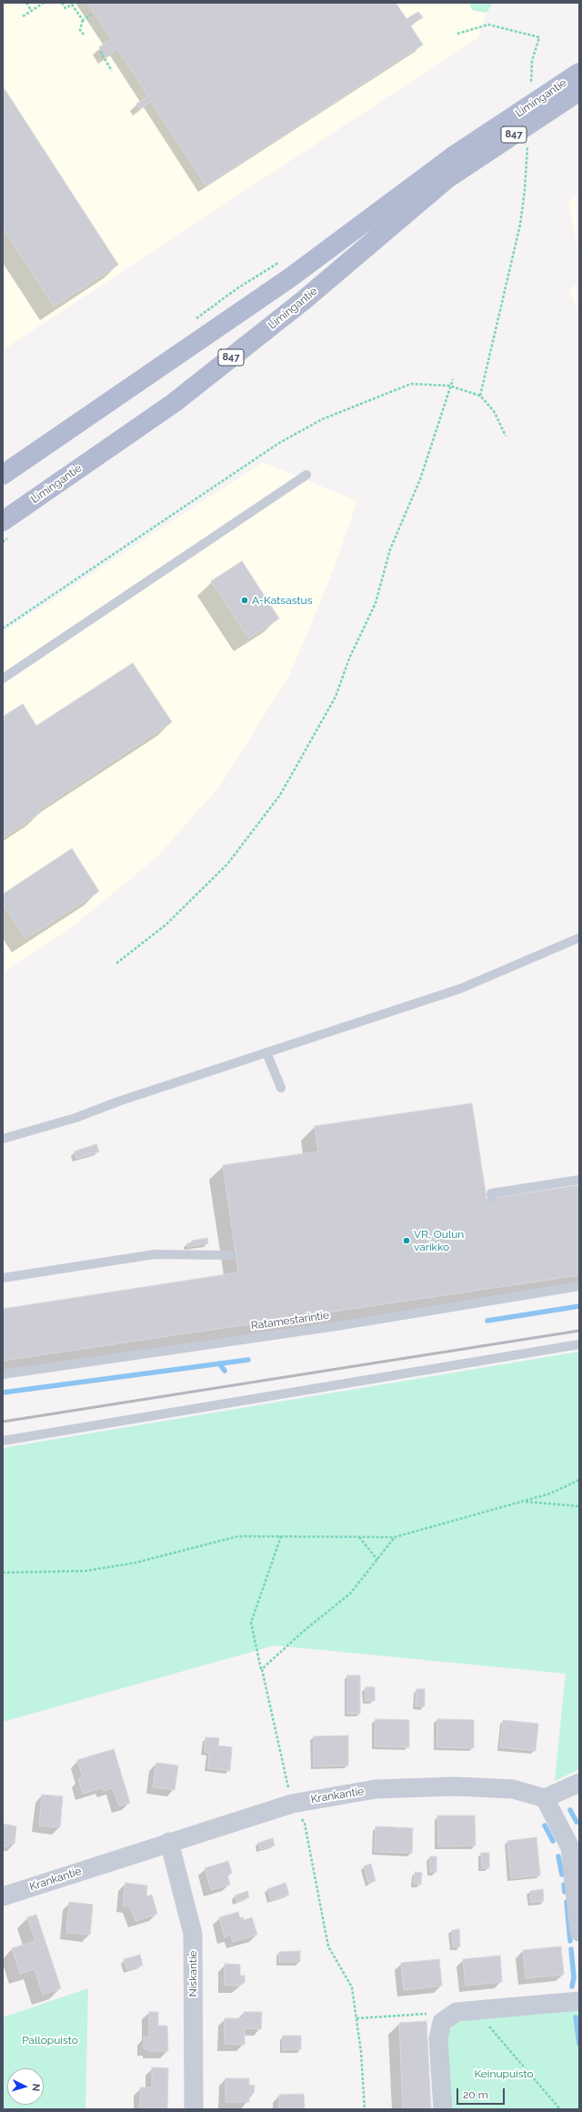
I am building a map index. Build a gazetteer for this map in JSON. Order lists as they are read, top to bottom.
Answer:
{
  "streets": {
    "main road": ["Limingantie", "847"],
    "street": ["Krankantie", "Niskantie"],
    "lane": ["Ratamestarintie"]
  },
  "crossings": [
    ["Krankantie", "Niskantie"]
  ],
  "parks": ["Pallopuisto", "Keinupuisto"],
  "places": ["A-Katsastus", "VR, Oulun varikko"],
  "scale_bar": "20 m",
  "north": "right"
}
